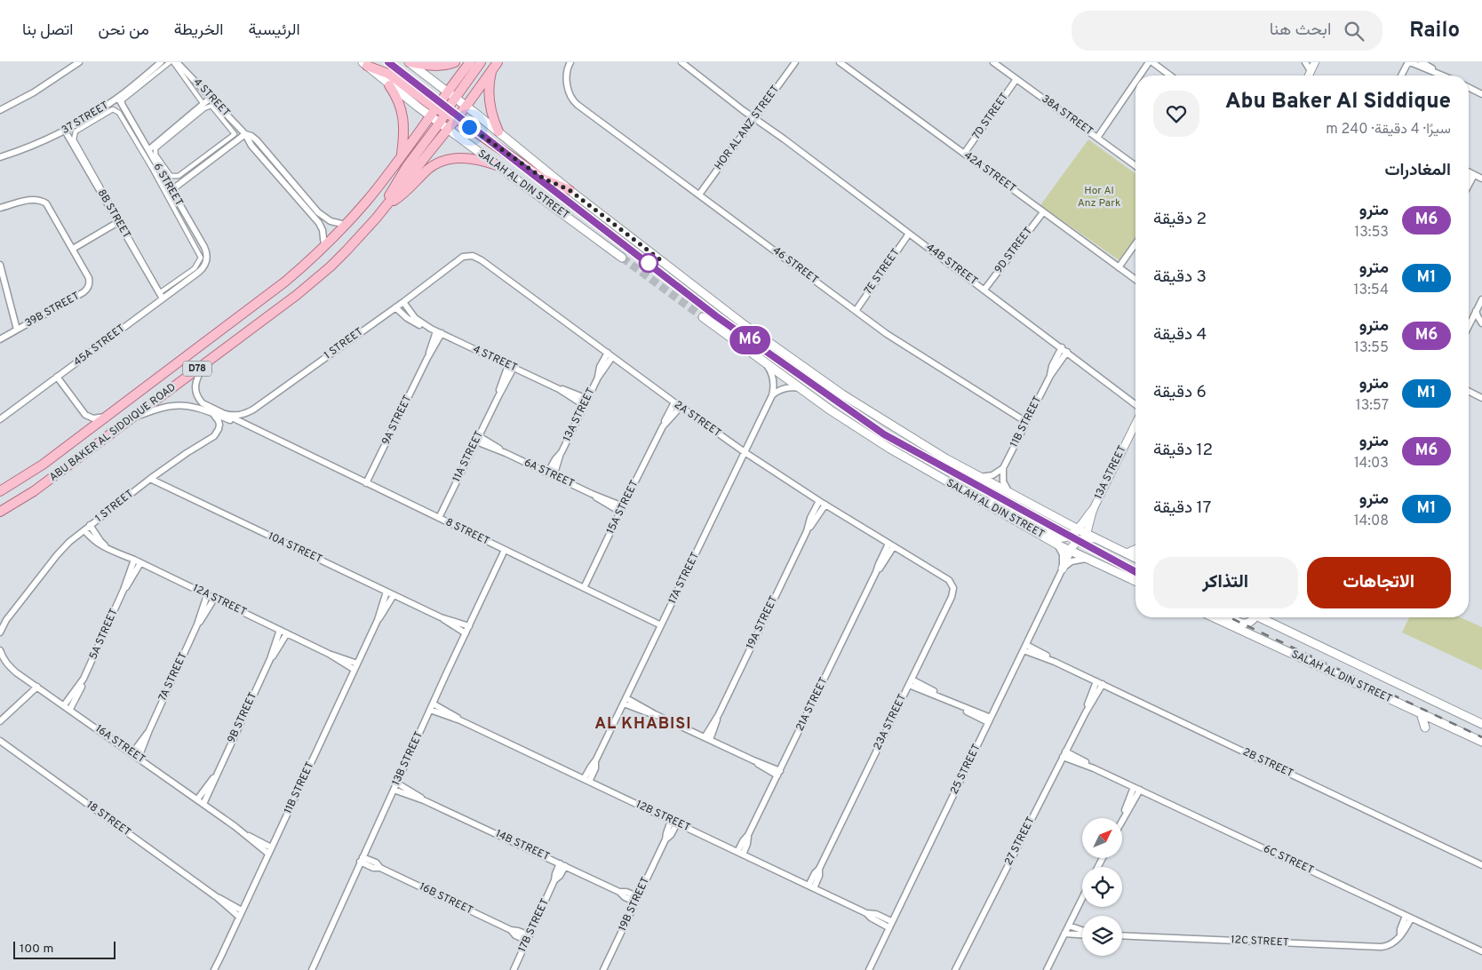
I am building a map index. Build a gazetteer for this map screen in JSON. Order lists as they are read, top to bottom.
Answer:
{
  "streets": {
    "main road": ["SALAH AL DIN STREET", "D78", "ABU BAKER AL SIDDIQUE ROAD"],
    "street": [
      "4 STREET",
      "38A STREET",
      "7D STREET",
      "37 STREET",
      "HOR AL ANZ STREET",
      "42A STREET",
      "6 STREET",
      "8B STREET",
      "9D STREET",
      "44B STREET",
      "46 STREET",
      "7E STREET",
      "39B STREET",
      "1 STREET",
      "45A STREET",
      "13A STREET",
      "2A STREET",
      "9A STREET",
      "11B STREET",
      "11A STREET",
      "6A STREET",
      "15A STREET",
      "8 STREET",
      "10A STREET",
      "17A STREET",
      "12A STREET",
      "19A STREET",
      "5A STREET",
      "7A STREET",
      "21A STREET",
      "9B STREET",
      "23A STREET",
      "16A STREET",
      "13B STREET",
      "2B STREET",
      "25 STREET",
      "12B STREET",
      "18 STREET",
      "27 STREET",
      "14B STREET",
      "6C STREET",
      "16B STREET",
      "19B STREET",
      "17B STREET",
      "12C STREET"
    ]
  },
  "crossings": [
    ["4 STREET", "1 STREET"],
    ["4 STREET", "13A STREET"],
    ["4 STREET", "9A STREET"],
    ["4 STREET", "ABU BAKER AL SIDDIQUE ROAD"],
    ["4 STREET", "11A STREET"],
    ["38A STREET", "7D STREET"],
    ["7D STREET", "42A STREET"],
    ["37 STREET", "6 STREET"],
    ["37 STREET", "8B STREET"],
    ["HOR AL ANZ STREET", "44B STREET"],
    ["HOR AL ANZ STREET", "46 STREET"],
    ["42A STREET", "9D STREET"],
    ["6 STREET", "45A STREET"],
    ["SALAH AL DIN STREET", "13A STREET"],
    ["SALAH AL DIN STREET", "ABU BAKER AL SIDDIQUE ROAD"],
    ["SALAH AL DIN STREET", "17A STREET"],
    ["8B STREET", "45A STREET"],
    ["9D STREET", "44B STREET"],
    ["44B STREET", "7E STREET"],
    ["44B STREET", "11B STREET"],
    ["46 STREET", "7E STREET"],
    ["46 STREET", "11B STREET"],
    ["1 STREET", "2A STREET"],
    ["1 STREET", "8 STREET"],
    ["1 STREET", "10A STREET"],
    ["1 STREET", "12A STREET"],
    ["13A STREET", "2A STREET"],
    ["13A STREET", "6A STREET"],
    ["2A STREET", "15A STREET"],
    ["2A STREET", "17A STREET"],
    ["2A STREET", "19A STREET"],
    ["2A STREET", "21A STREET"],
    ["2A STREET", "23A STREET"],
    ["9A STREET", "8 STREET"],
    ["11B STREET", "10A STREET"],
    ["11B STREET", "12A STREET"],
    ["11B STREET", "16A STREET"],
    ["11B STREET", "18 STREET"],
    ["ABU BAKER AL SIDDIQUE ROAD", "8 STREET"],
    ["11A STREET", "6A STREET"],
    ["11A STREET", "8 STREET"],
    ["6A STREET", "15A STREET"],
    ["15A STREET", "8 STREET"],
    ["8 STREET", "17A STREET"],
    ["8 STREET", "13B STREET"],
    ["10A STREET", "13B STREET"],
    ["17A STREET", "12B STREET"],
    ["12A STREET", "5A STREET"],
    ["12A STREET", "7A STREET"],
    ["12A STREET", "9B STREET"],
    ["5A STREET", "16A STREET"],
    ["7A STREET", "16A STREET"],
    ["21A STREET", "12B STREET"],
    ["9B STREET", "16A STREET"],
    ["23A STREET", "12B STREET"],
    ["13B STREET", "12B STREET"],
    ["13B STREET", "14B STREET"],
    ["13B STREET", "16B STREET"],
    ["2B STREET", "25 STREET"],
    ["2B STREET", "27 STREET"],
    ["25 STREET", "12B STREET"],
    ["12B STREET", "19B STREET"],
    ["27 STREET", "6C STREET"],
    ["14B STREET", "19B STREET"],
    ["14B STREET", "17B STREET"],
    ["6C STREET", "12C STREET"],
    ["16B STREET", "17B STREET"]
  ],
  "districts": ["AL KHABISI"],
  "parks": ["Hor Al Anz Park"],
  "lines": ["metro line M6"],
  "scale_bar": "100 m",
  "north": "top right",
  "page": {
    "header": "Railo",
    "search": "ابحث هنا",
    "nav": [
      "الرئيسية",
      "الخريطة",
      "من نحن",
      "اتصل بنا"
    ],
    "on_map": "M6",
    "heading": [
      ["Abu Baker Al Siddique", "سيرًا · 4 دقيقة · 240 m"],
      "المغادرات"
    ],
    "list": [
      {
        "mark": "M6",
        "name": "مترو",
        "note": "13:53",
        "value": "2 دقيقة"
      },
      {
        "mark": "M1",
        "name": "مترو",
        "note": "13:54",
        "value": "3 دقيقة"
      },
      {
        "mark": "M6",
        "name": "مترو",
        "note": "13:55",
        "value": "4 دقيقة"
      },
      {
        "mark": "M1",
        "name": "مترو",
        "note": "13:57",
        "value": "6 دقيقة"
      },
      {
        "mark": "M6",
        "name": "مترو",
        "note": "14:03",
        "value": "12 دقيقة"
      },
      {
        "mark": "M1",
        "name": "مترو",
        "note": "14:08",
        "value": "17 دقيقة"
      }
    ],
    "buttons": ["الاتجاهات", "التذاكر"],
    "scale": "100 m"
  }
}
